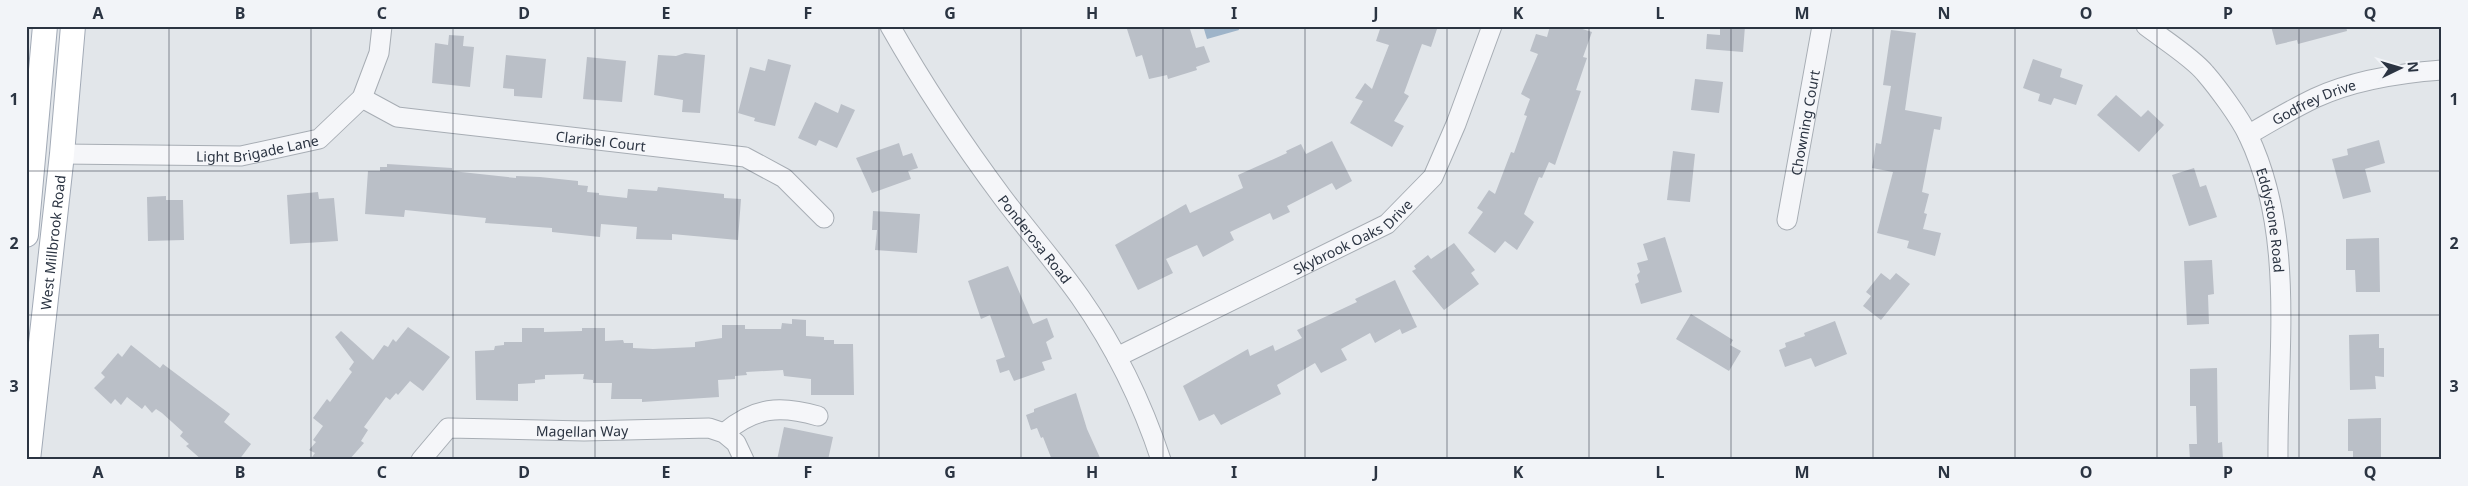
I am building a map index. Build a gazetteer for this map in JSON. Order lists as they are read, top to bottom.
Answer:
{
  "streets": {
    "main road": ["West Millbrook Road"],
    "street": [
      "Godfrey Drive",
      "Chowning Court",
      "Claribel Court",
      "Light Brigade Lane",
      "Eddystone Road",
      "Skybrook Oaks Drive",
      "Ponderosa Road",
      "Magellan Way"
    ]
  },
  "crossings": [
    ["Godfrey Drive", "Eddystone Road"],
    ["Claribel Court", "Light Brigade Lane"],
    ["Light Brigade Lane", "West Millbrook Road"],
    ["Skybrook Oaks Drive", "Ponderosa Road"]
  ],
  "north": "right",
  "grid": {
    "columns": [
      "A",
      "B",
      "C",
      "D",
      "E",
      "F",
      "G",
      "H",
      "I",
      "J",
      "K",
      "L",
      "M",
      "N",
      "O",
      "P",
      "Q"
    ],
    "rows": ["1", "2", "3"]
  }
}
